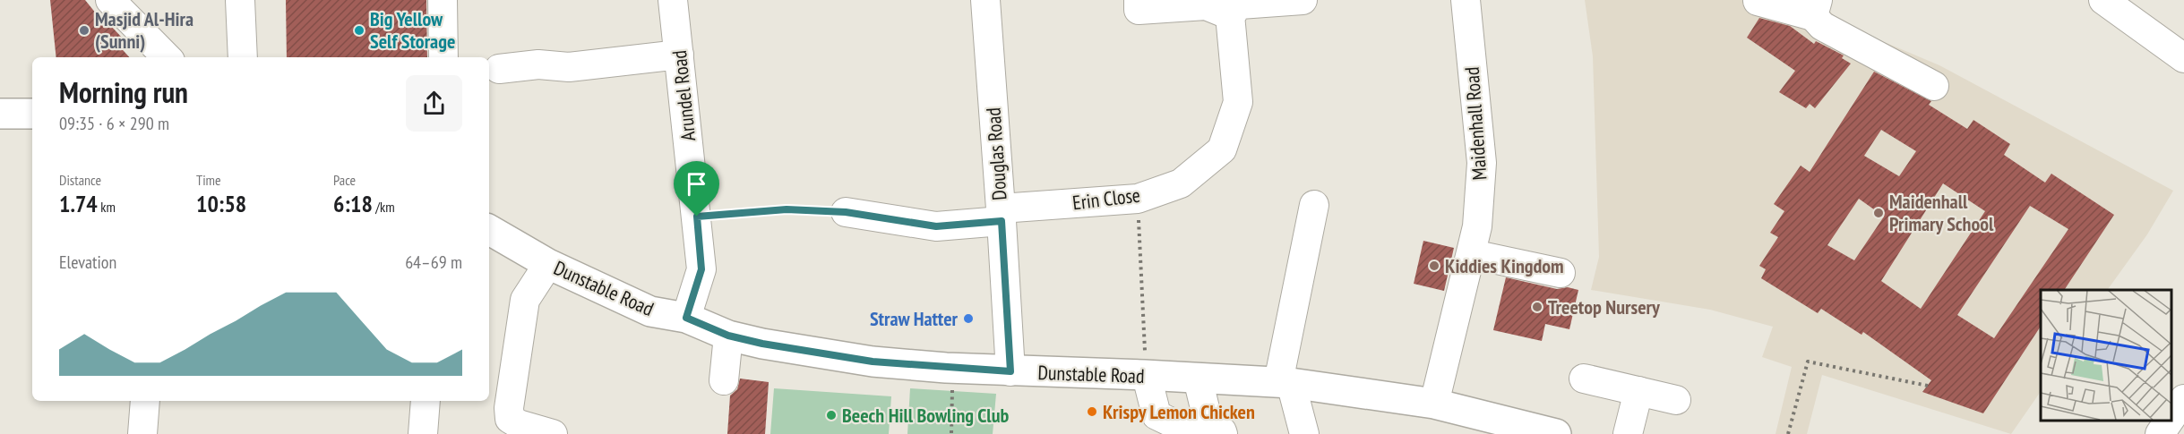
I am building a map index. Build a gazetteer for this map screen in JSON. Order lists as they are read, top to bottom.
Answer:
{
  "streets": {
    "main road": ["Dunstable Road"],
    "street": [
      "Arundel Road",
      "Maidenhall Road",
      "Douglas Road",
      "Erin Close"
    ]
  },
  "crossings": [
    ["Arundel Road", "Dunstable Road"],
    ["Maidenhall Road", "Dunstable Road"],
    ["Douglas Road", "Erin Close"],
    ["Douglas Road", "Dunstable Road"]
  ],
  "places": [
    "Masjid Al-Hira (Sunni)",
    "Big Yellow Self Storage",
    "Maidenhall Primary School",
    "Kiddies Kingdom",
    "Treetop Nursery",
    "Straw Hatter",
    "Krispy Lemon Chicken",
    "Beech Hill Bowling Club"
  ],
  "page": {
    "heading": ["Morning run", "09:35 · 6 × 290 m"],
    "stats": [
      ["Distance", "1.74 km"],
      ["Time", "10:58"],
      ["Pace", "6:18 /km"]
    ],
    "chart": ["Elevation", "64–69 m"]
  }
}
